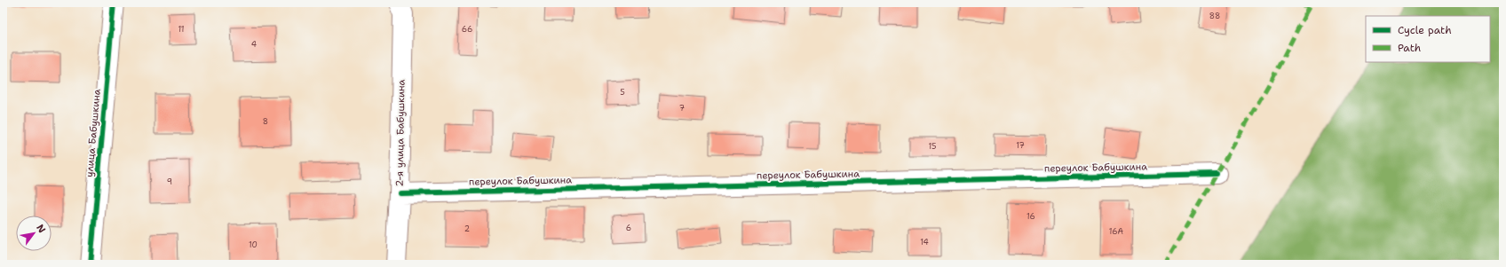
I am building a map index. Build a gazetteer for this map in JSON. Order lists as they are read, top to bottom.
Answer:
{
  "streets": {
    "street": ["улица Бабушкина", "2-я улица Бабушкина", "переулок Бабушкина"]
  },
  "crossings": [
    ["2-я улица Бабушкина", "переулок Бабушкина"]
  ],
  "house_numbers": [
    "88",
    "11",
    "66",
    "4",
    "5",
    "7",
    "8",
    "17",
    "15",
    "9",
    "16",
    "6",
    "2",
    "16А",
    "14",
    "10"
  ],
  "legend": ["Cycle path", "Path"],
  "north": "top right"
}
